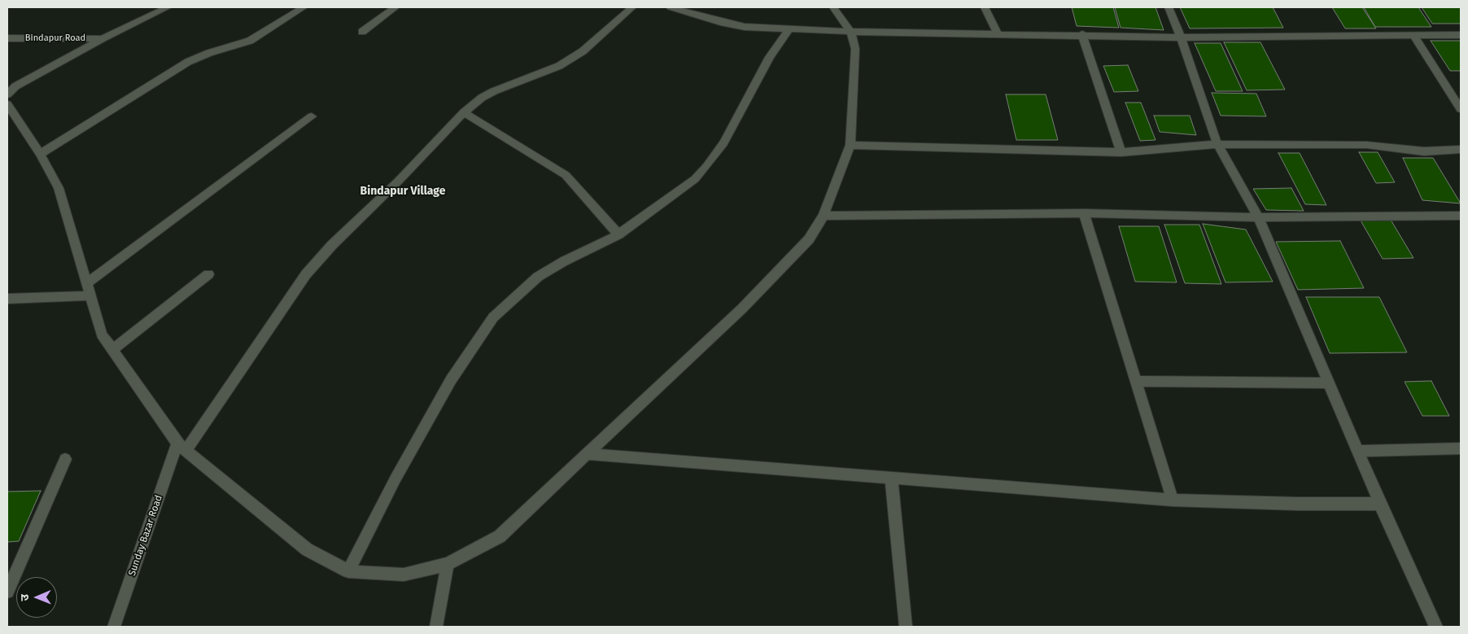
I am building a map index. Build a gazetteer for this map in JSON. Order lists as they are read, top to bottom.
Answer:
{
  "streets": {
    "street": ["Bindapur Road", "Sunday Bazar Road"]
  },
  "districts": ["Bindapur Village"],
  "north": "left"
}
